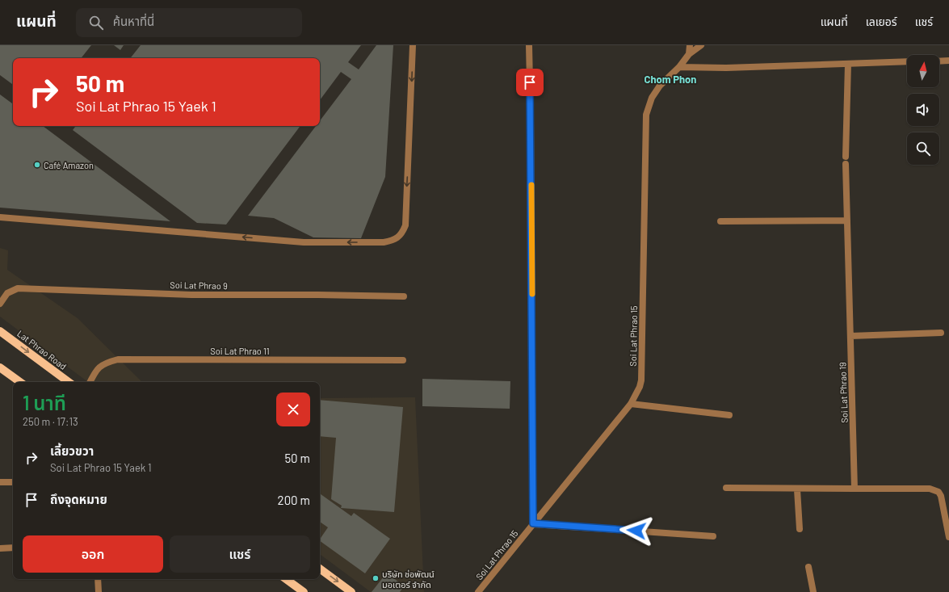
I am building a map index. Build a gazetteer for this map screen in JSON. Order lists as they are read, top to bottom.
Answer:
{
  "streets": {
    "main road": ["Lat Phrao Road"],
    "street": [
      "Soi Lat Phrao 9",
      "Soi Lat Phrao 15",
      "Soi Lat Phrao 11",
      "Soi Lat Phrao 19"
    ]
  },
  "one_way": ["Lat Phrao Road"],
  "districts": ["Chom Phon"],
  "places": ["Café Amazon", "บริษัท ช่อพัฒน์ มอเตอร์ จำกัด"],
  "north": "top",
  "page": {
    "header": "แผนที่",
    "search": "ค้นหาที่นี่",
    "nav": ["แผนที่", "เลเยอร์", "แชร์"],
    "turn": ["50 m", "Soi Lat Phrao 15 Yaek 1"],
    "heading": ["1 นาที", "250 m · 17:13"],
    "list": [
      {
        "name": "เลี้ยวขวา",
        "note": "Soi Lat Phrao 15 Yaek 1",
        "value": "50 m"
      },
      {
        "name": "ถึงจุดหมาย",
        "value": "200 m"
      }
    ],
    "buttons": ["ออก", "แชร์"]
  }
}
